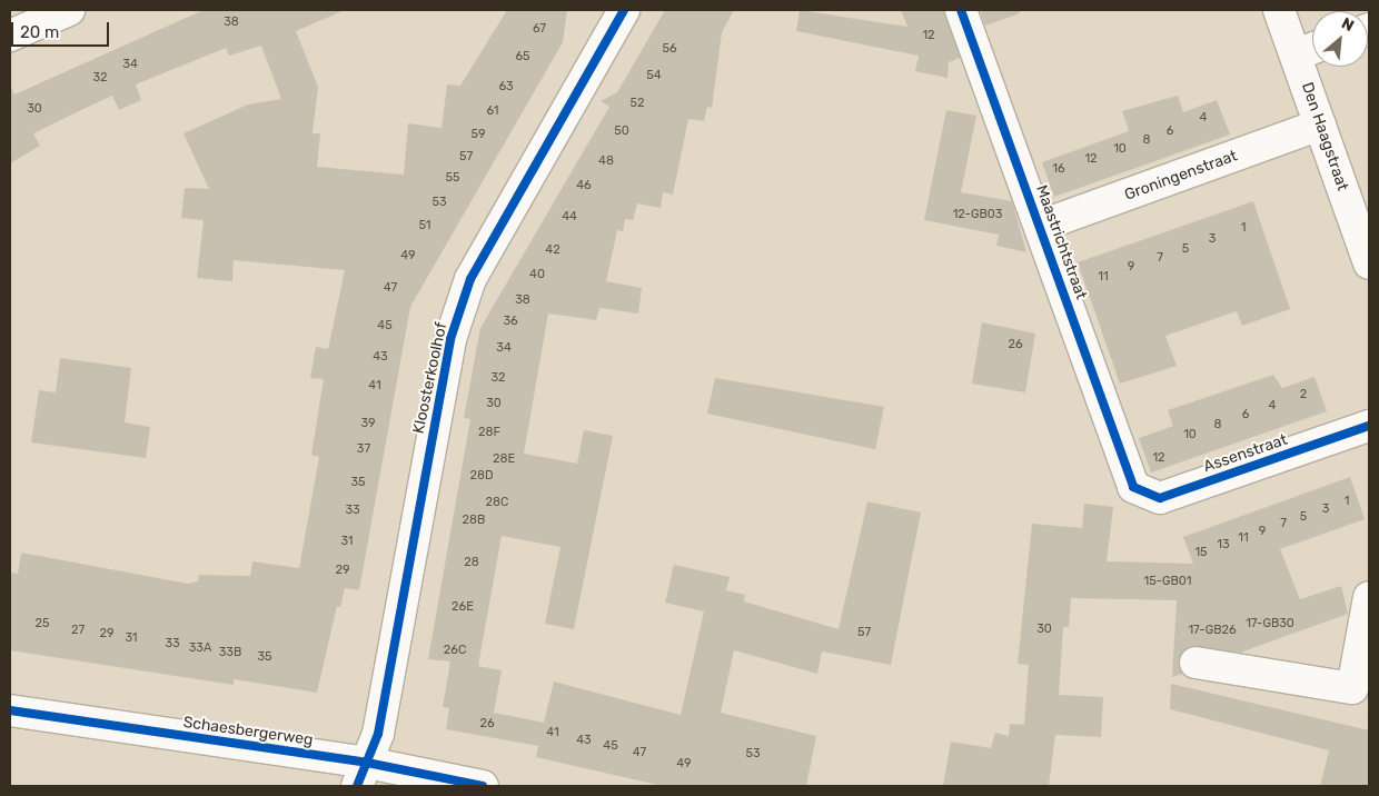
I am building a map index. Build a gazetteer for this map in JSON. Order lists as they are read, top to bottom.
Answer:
{
  "streets": {
    "street": [
      "Den Haagstraat",
      "Groningenstraat",
      "Maastrichtstraat",
      "Kloosterkoolhof",
      "Assenstraat",
      "Schaesbergerweg"
    ]
  },
  "crossings": [
    ["Den Haagstraat", "Groningenstraat"],
    ["Groningenstraat", "Maastrichtstraat"],
    ["Maastrichtstraat", "Assenstraat"],
    ["Kloosterkoolhof", "Schaesbergerweg"]
  ],
  "house_numbers": [
    "38",
    "67",
    "12",
    "56",
    "65",
    "34",
    "54",
    "32",
    "63",
    "52",
    "30",
    "61",
    "4",
    "50",
    "6",
    "59",
    "8",
    "10",
    "57",
    "12",
    "48",
    "16",
    "55",
    "46",
    "53",
    "12-GB03",
    "44",
    "51",
    "1",
    "3",
    "5",
    "42",
    "49",
    "7",
    "9",
    "40",
    "11",
    "47",
    "38",
    "36",
    "45",
    "26",
    "34",
    "43",
    "32",
    "41",
    "2",
    "30",
    "4",
    "6",
    "39",
    "8",
    "28F",
    "10",
    "37",
    "12",
    "28E",
    "28D",
    "35",
    "1",
    "28C",
    "3",
    "33",
    "5",
    "28B",
    "7",
    "9",
    "11",
    "31",
    "13",
    "15",
    "28",
    "29",
    "15-GB01",
    "26E",
    "25",
    "17-GB30",
    "30",
    "27",
    "17-GB26",
    "57",
    "29",
    "31",
    "33",
    "33A",
    "26C",
    "33B",
    "35",
    "26",
    "41",
    "43",
    "45",
    "47",
    "53",
    "49"
  ],
  "scale_bar": "20 m",
  "north": "top right"
}
